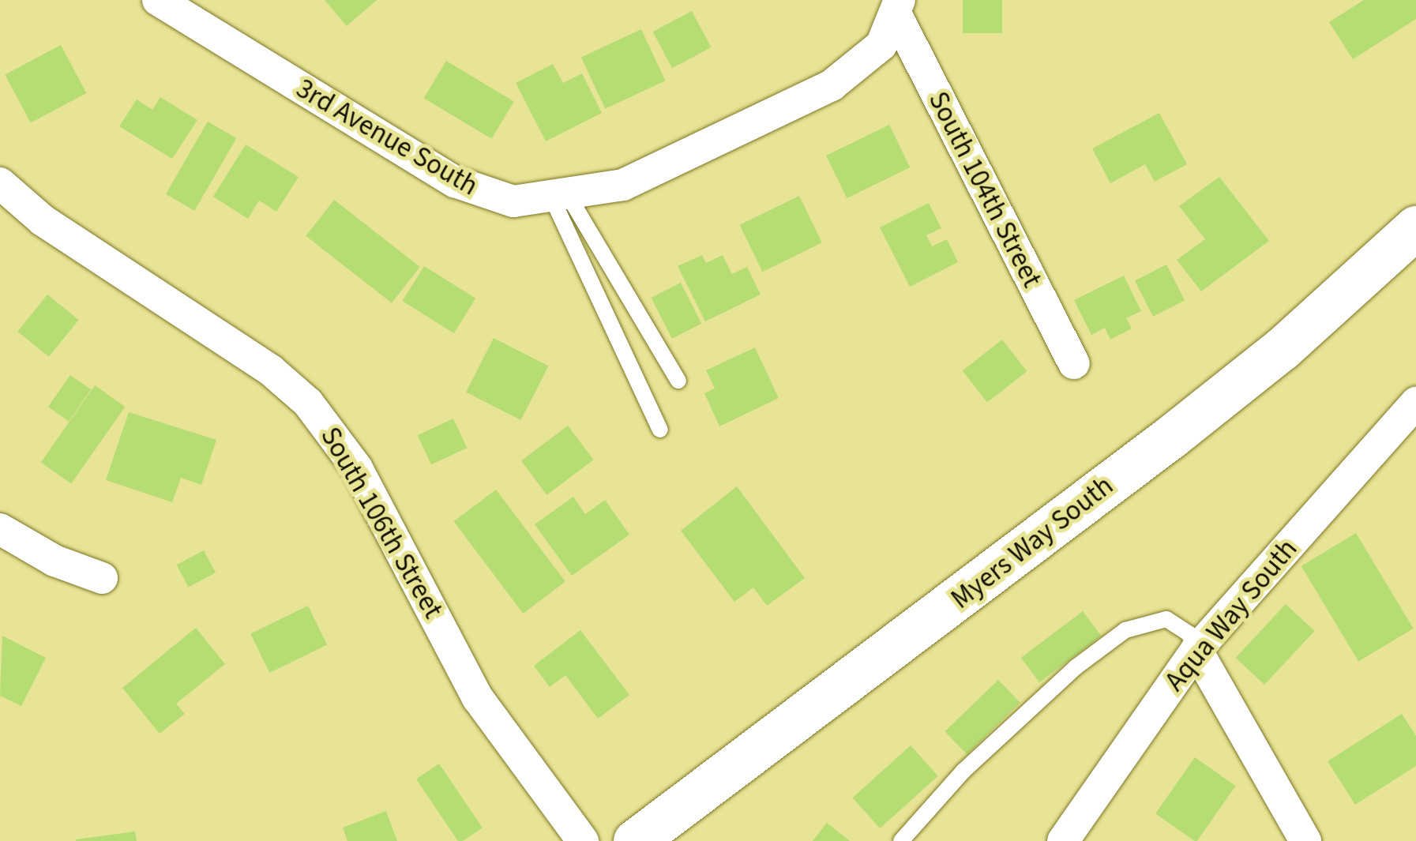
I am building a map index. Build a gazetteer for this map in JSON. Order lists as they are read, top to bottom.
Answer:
{
  "streets": {
    "main road": ["Myers Way South"],
    "street": [
      "3rd Avenue South",
      "South 104th Street",
      "South 106th Street",
      "Aqua Way South"
    ]
  },
  "crossings": [
    ["3rd Avenue South", "South 104th Street"]
  ]
}
